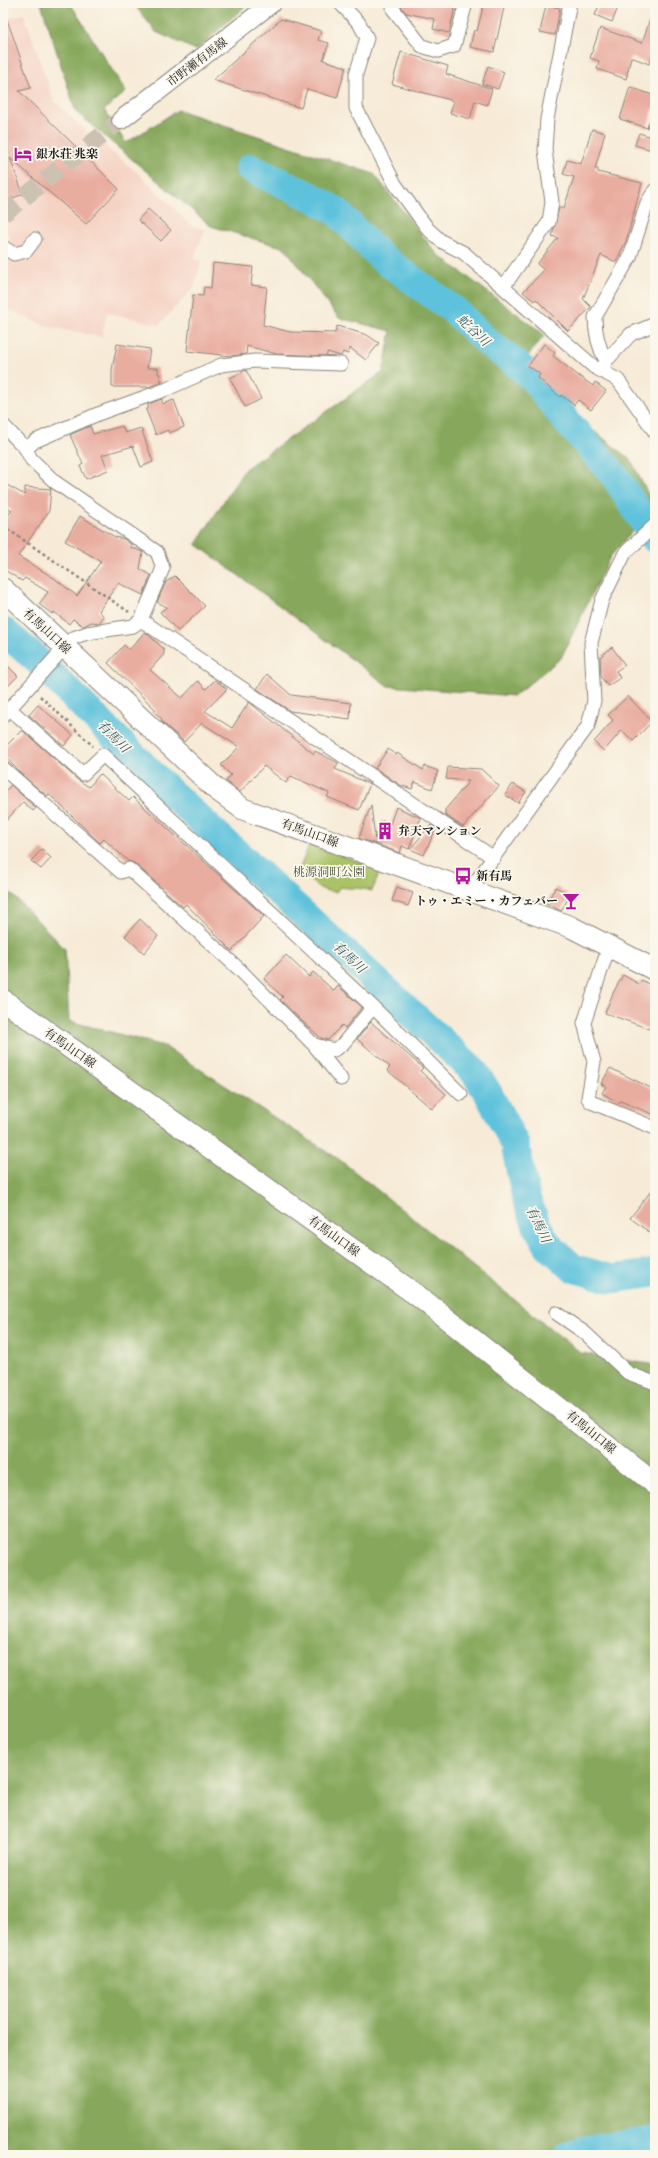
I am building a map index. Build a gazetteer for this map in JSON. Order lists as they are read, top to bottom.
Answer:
{
  "streets": {
    "main road": ["市野瀬有馬線", "有馬山口線"]
  },
  "water": ["蛇谷川", "有馬川"],
  "parks": ["桃源洞町公園"],
  "places": {
    "hotel": ["銀水荘 兆楽"],
    "building": ["弁天マンション"],
    "bus stop": ["新有馬"],
    "bar": ["トゥ・エミー・カフェバー"]
  }
}
